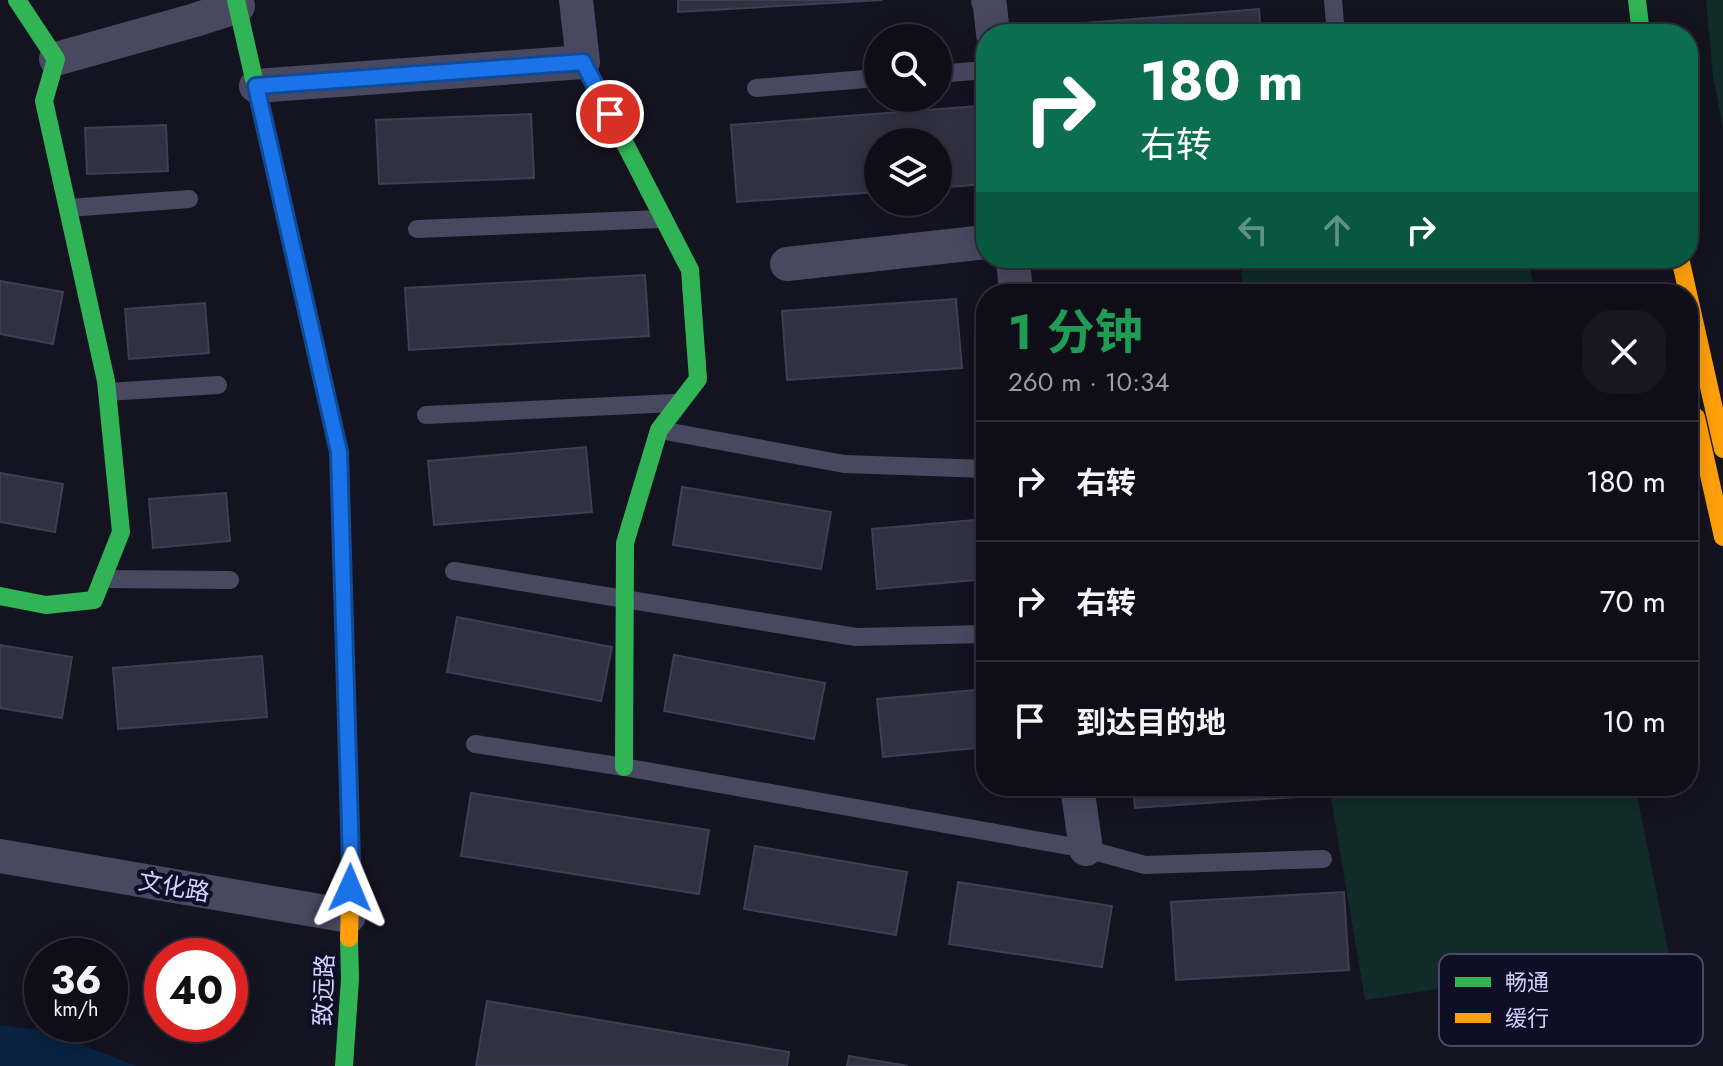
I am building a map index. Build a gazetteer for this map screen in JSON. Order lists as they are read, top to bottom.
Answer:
{
  "streets": {
    "street": ["文化路", "致远路"]
  },
  "crossings": [
    ["文化路", "致远路"]
  ],
  "legend": ["畅通", "缓行"],
  "page": {
    "turn": ["180 m", "右转"],
    "heading": ["1 分钟", "260 m · 10:34"],
    "list": [
      {
        "name": "右转",
        "value": "180 m"
      },
      {
        "name": "右转",
        "value": "70 m"
      },
      {
        "name": "到达目的地",
        "value": "10 m"
      }
    ],
    "speed": "36 km/h",
    "limit": "40"
  }
}
